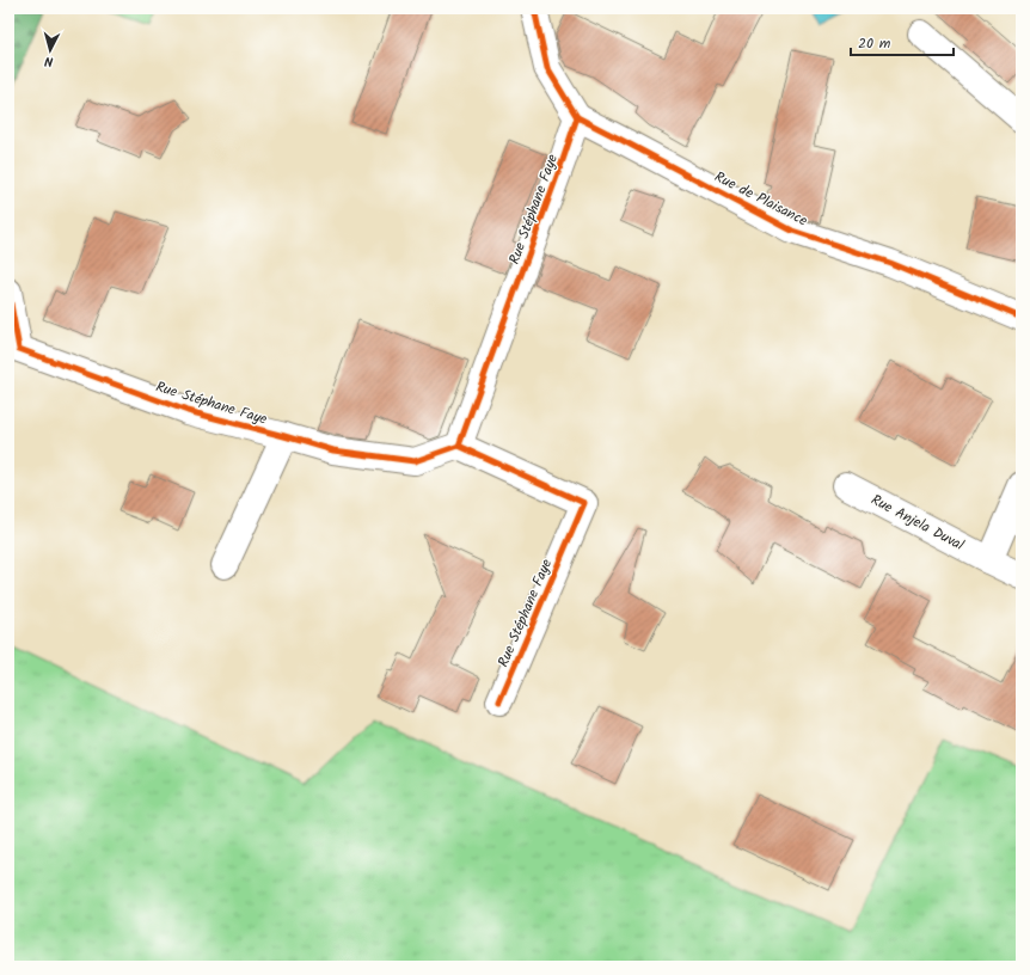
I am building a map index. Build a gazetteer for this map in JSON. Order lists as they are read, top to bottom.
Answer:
{
  "streets": {
    "street": ["Rue de Plaisance", "Rue Stéphane Faye", "Rue Anjela Duval"]
  },
  "crossings": [
    ["Rue de Plaisance", "Rue Stéphane Faye"]
  ],
  "scale_bar": "20 m",
  "north": "bottom"
}
